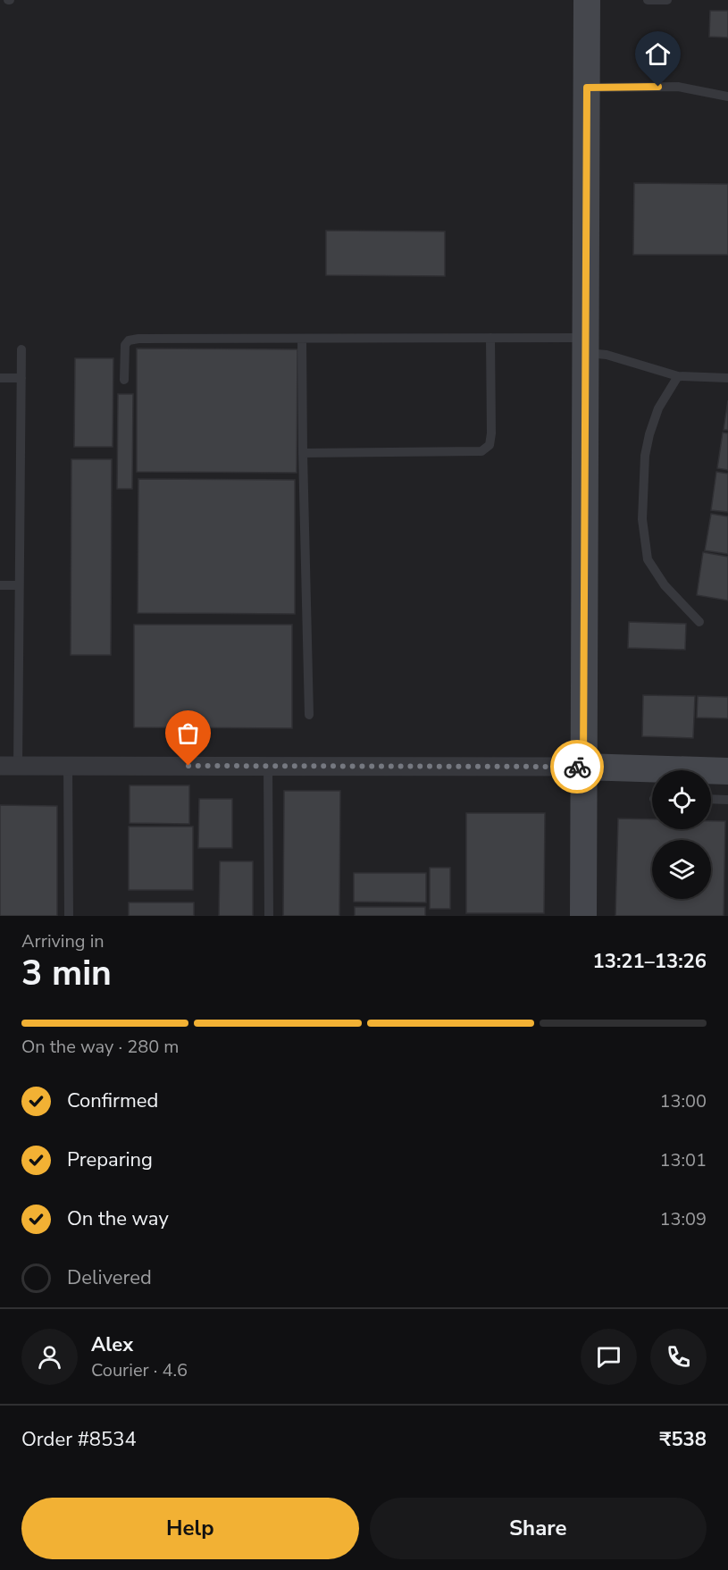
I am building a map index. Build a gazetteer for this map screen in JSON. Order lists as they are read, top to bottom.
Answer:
{
  "page": {
    "heading": ["3 min", "Arriving in", "13:21–13:26"],
    "panel": [
      "Alex",
      "Courier · 4.6",
      "Order #8534",
      "₹538"
    ],
    "bar": "On the way · 280 m",
    "list": [
      ["Confirmed", "13:00"],
      ["Preparing", "13:01"],
      ["On the way", "13:09"],
      "Delivered"
    ],
    "buttons": ["Help", "Share"]
  }
}
